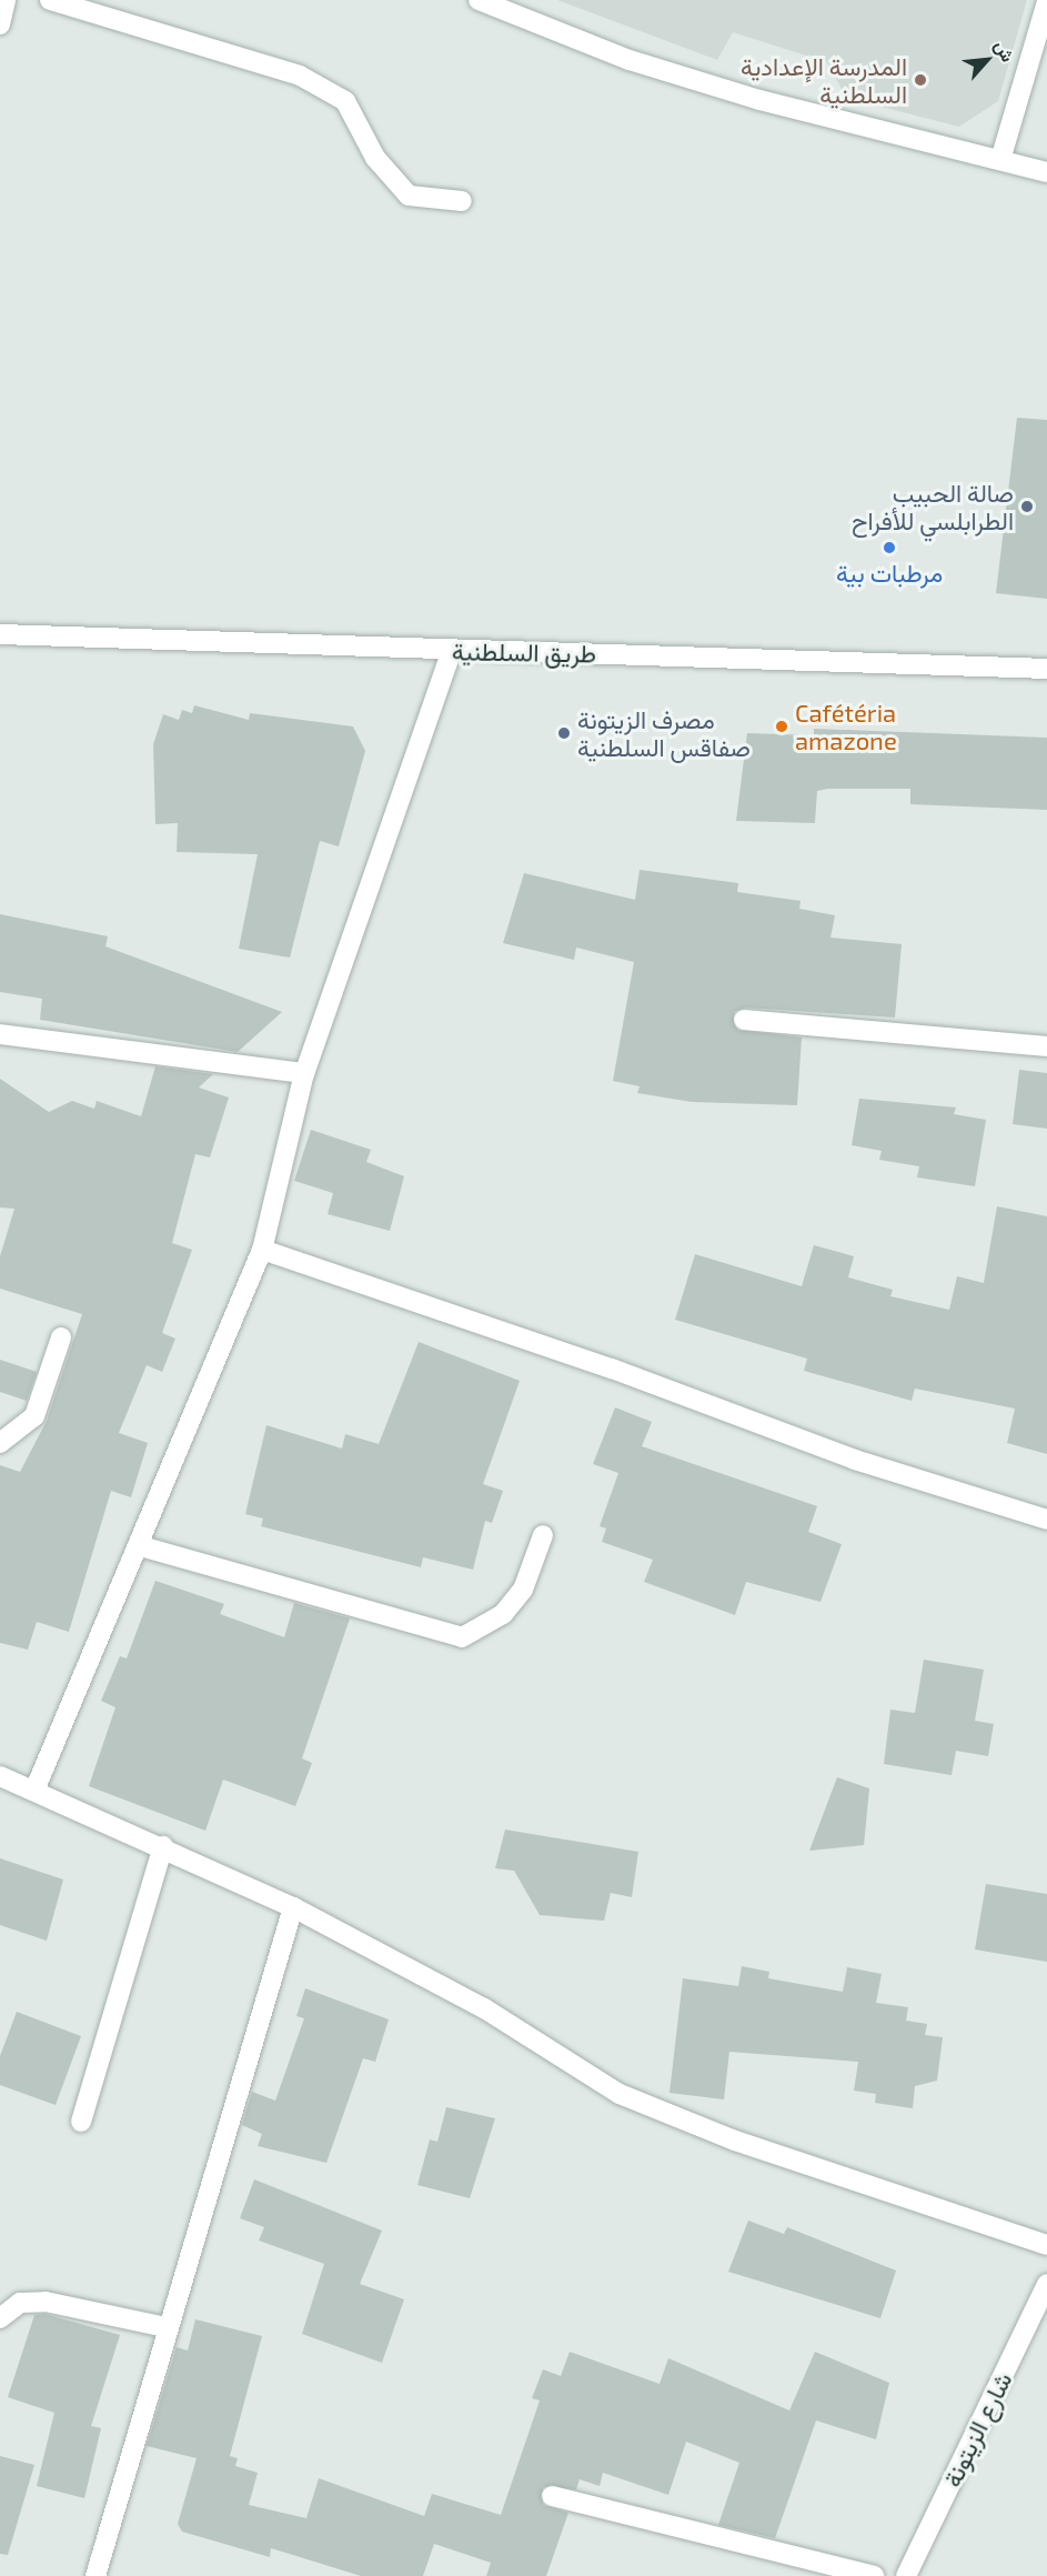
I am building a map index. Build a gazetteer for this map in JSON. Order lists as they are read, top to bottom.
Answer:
{
  "streets": {
    "street": ["طريق السلطنية", "شارع الزيتونة"]
  },
  "places": [
    "المدرسة الإعدادية السلطنية",
    "صالة الحبيب الطرابلسي للأفراح",
    "مرطبات بية",
    "Cafétéria amazone",
    "مصرف الزيتونة صفاقس السلطنية"
  ],
  "north": "top right"
}
